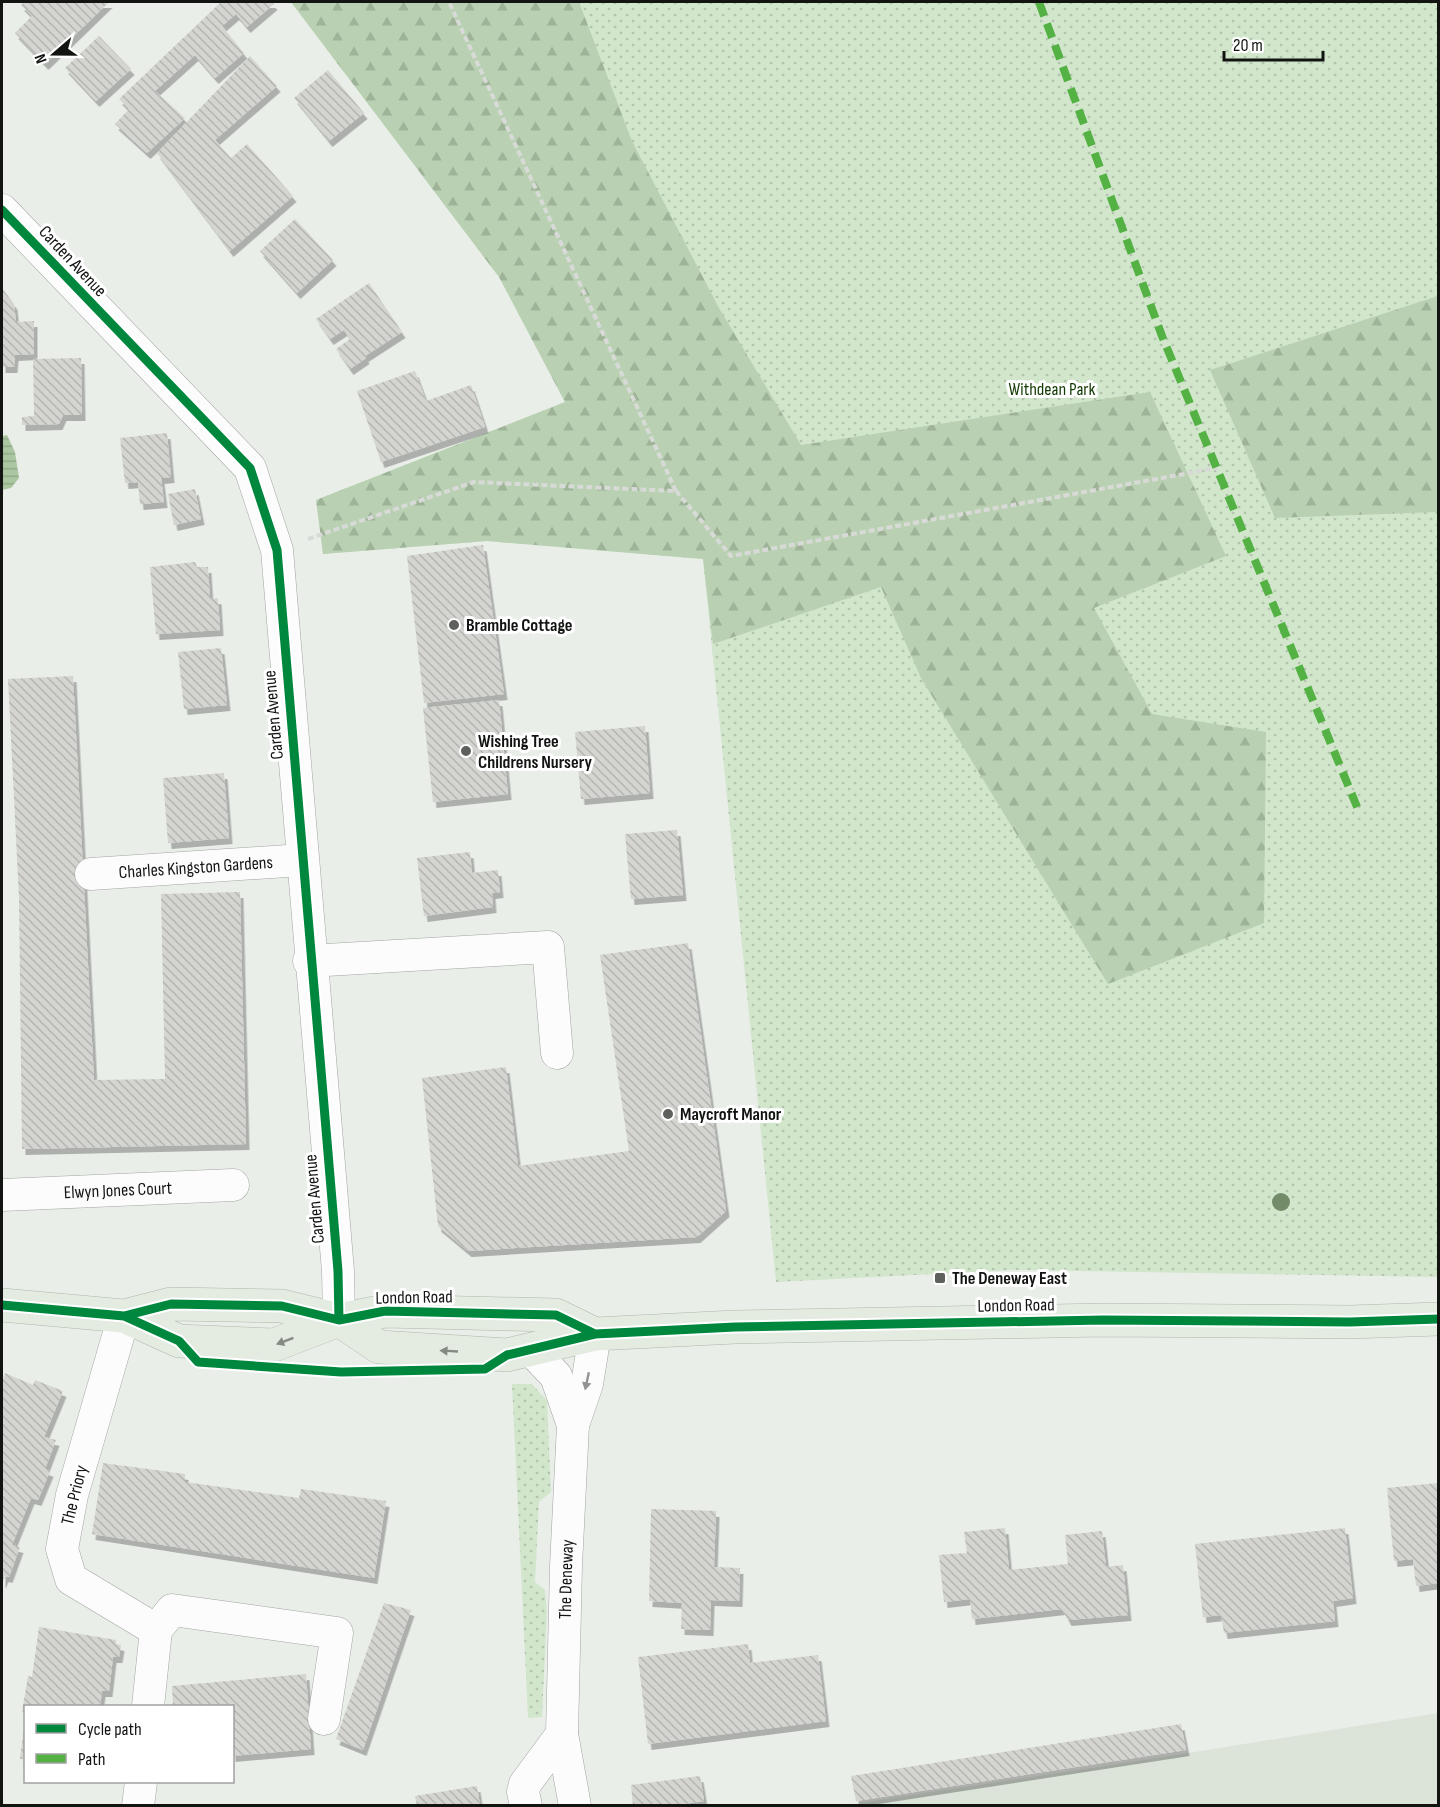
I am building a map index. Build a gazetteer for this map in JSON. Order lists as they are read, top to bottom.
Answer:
{
  "streets": {
    "highway": ["London Road"],
    "street": [
      "Carden Avenue",
      "Charles Kingston Gardens",
      "Elwyn Jones Court",
      "The Priory",
      "The Deneway"
    ]
  },
  "crossings": [
    ["Carden Avenue", "Charles Kingston Gardens"],
    ["Carden Avenue", "London Road"],
    ["London Road", "The Priory"],
    ["London Road", "The Deneway"]
  ],
  "parks": ["Withdean Park"],
  "places": {
    "other": ["Bramble Cottage", "Wishing Tree Childrens Nursery", "Maycroft Manor"],
    "transit": ["The Deneway East"]
  },
  "legend": ["Cycle path", "Path"],
  "scale_bar": "20 m",
  "north": "left"
}
